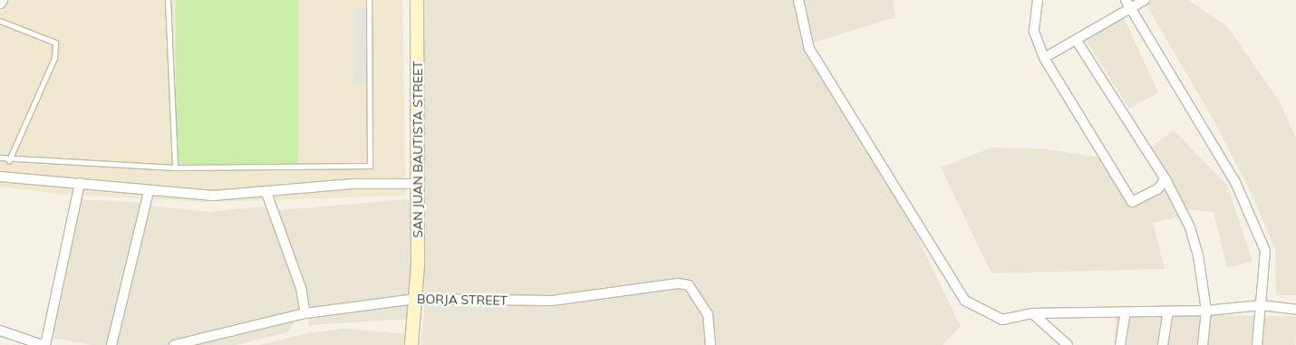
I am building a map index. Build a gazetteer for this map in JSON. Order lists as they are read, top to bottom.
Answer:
{
  "streets": {
    "main road": ["SAN JUAN BAUTISTA STREET"],
    "street": ["BORJA STREET"]
  },
  "crossings": [
    ["SAN JUAN BAUTISTA STREET", "BORJA STREET"]
  ]
}
